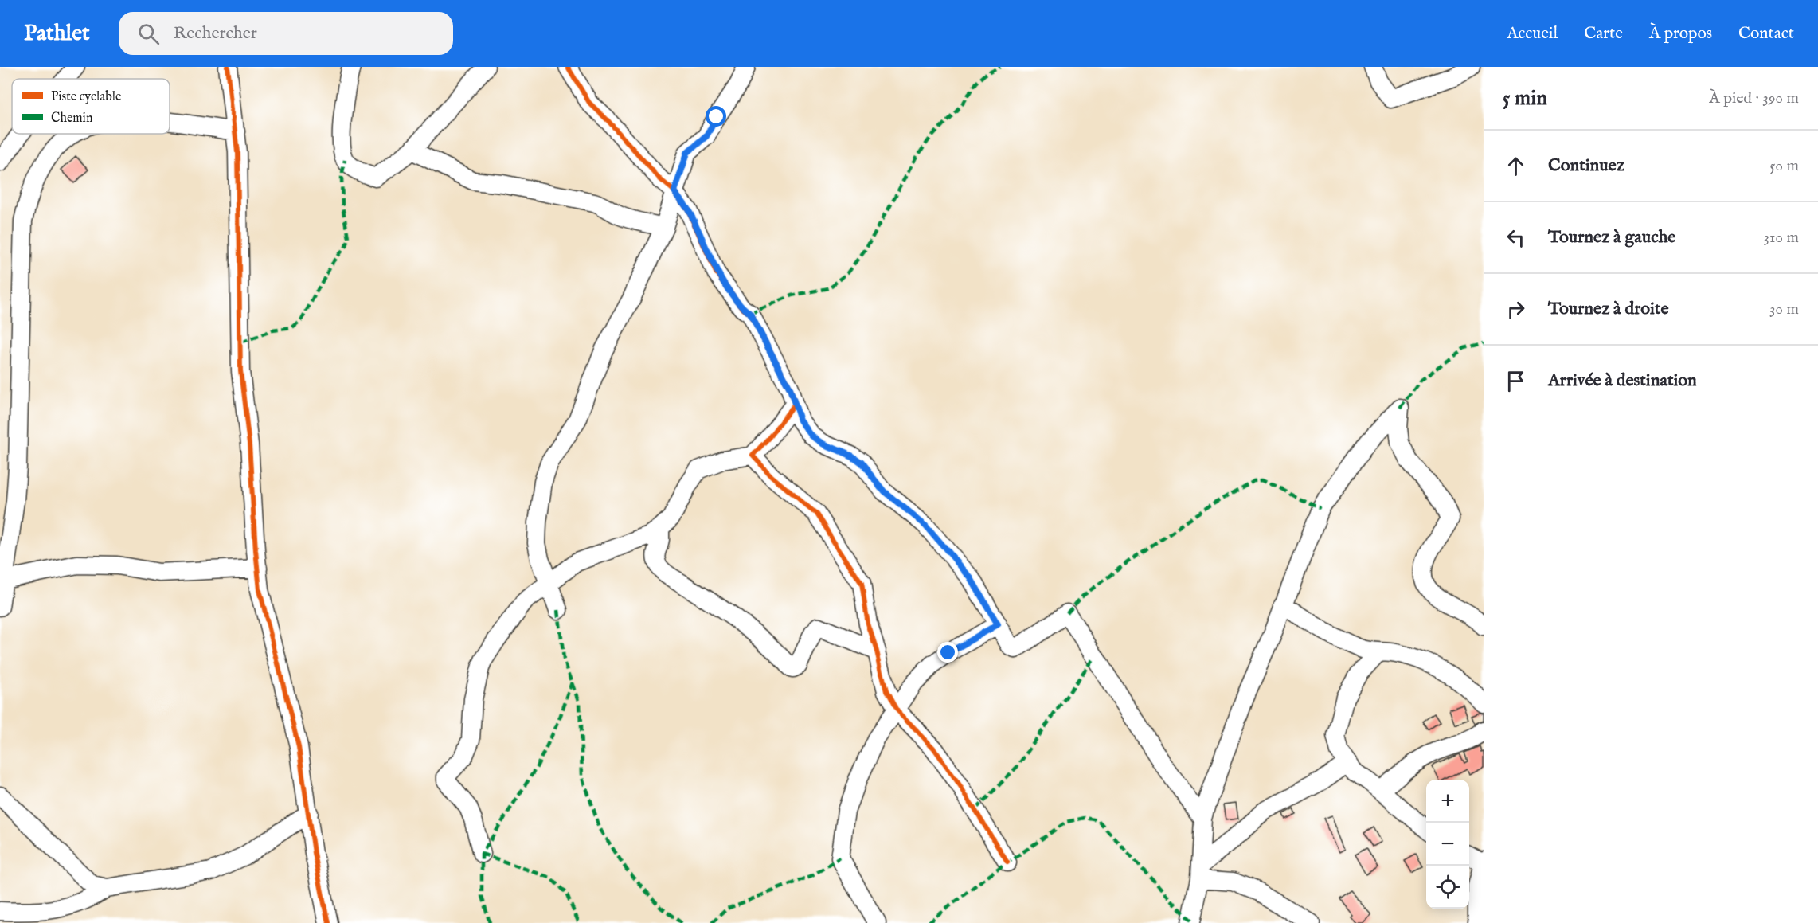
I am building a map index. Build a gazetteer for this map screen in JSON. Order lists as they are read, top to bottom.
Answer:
{
  "legend": ["Piste cyclable", "Chemin"],
  "page": {
    "header": "Pathlet",
    "search": "Rechercher",
    "nav": [
      "Accueil",
      "Carte",
      "À propos",
      "Contact"
    ],
    "heading": ["5 min", "À pied · 390 m"],
    "list": [
      ["Continuez", "50 m"],
      ["Tournez à gauche", "310 m"],
      ["Tournez à droite", "30 m"],
      "Arrivée à destination"
    ],
    "map_buttons": ["+", "−"]
  }
}
